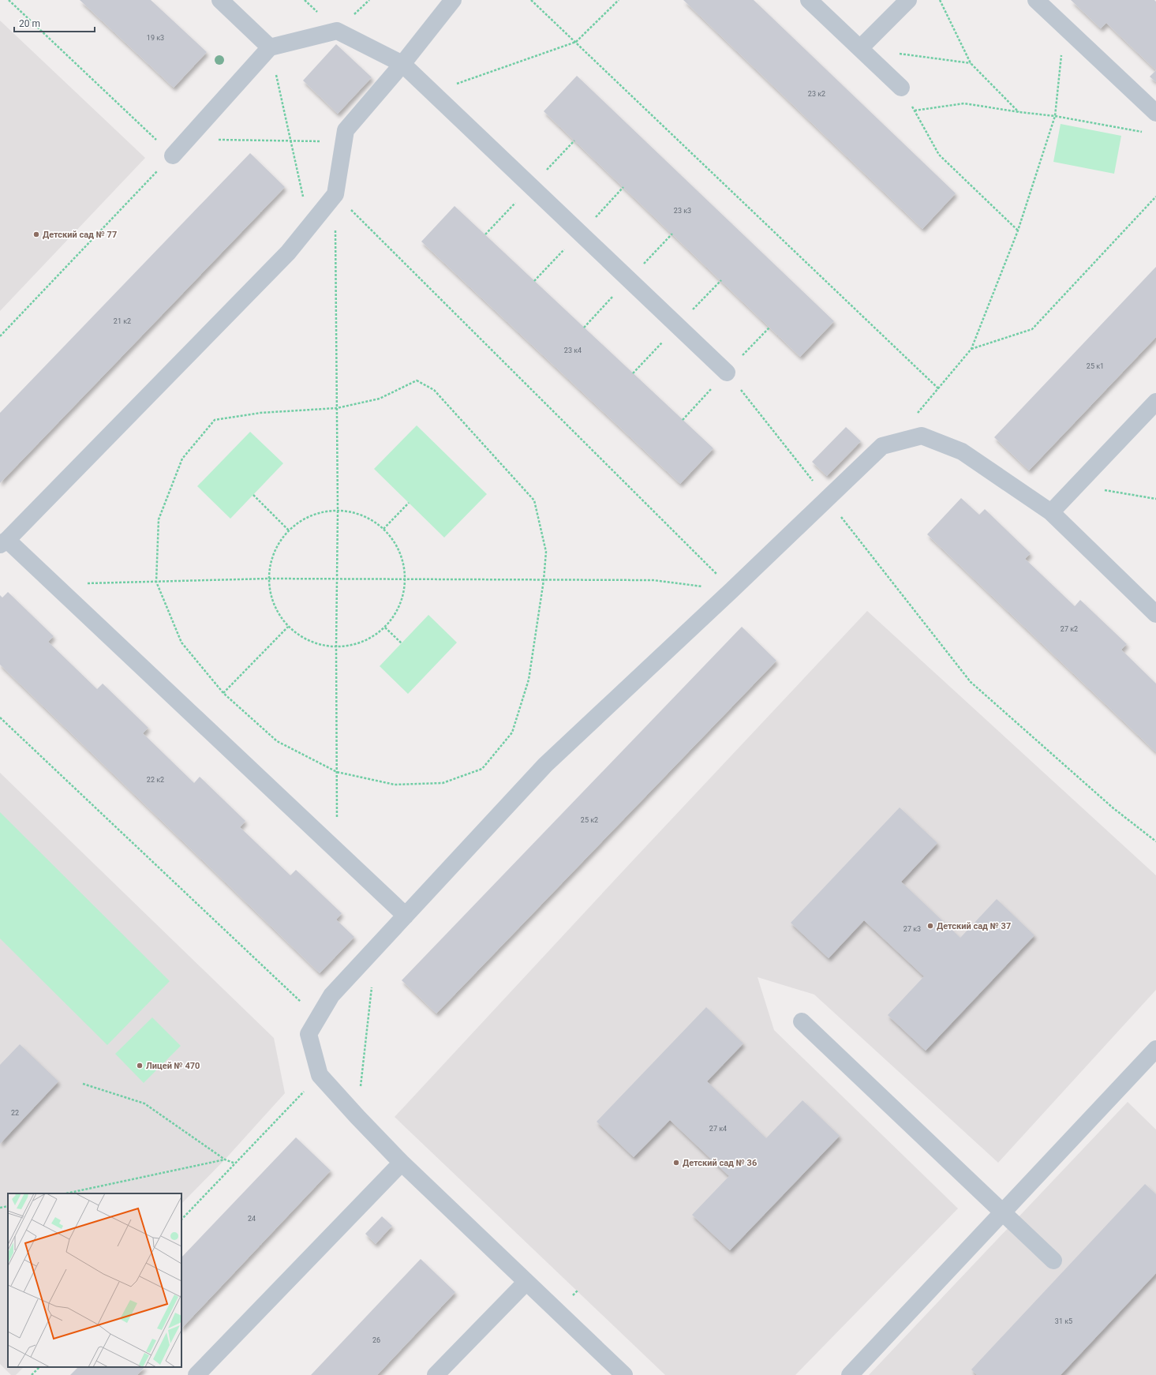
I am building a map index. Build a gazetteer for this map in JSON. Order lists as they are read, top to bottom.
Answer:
{
  "places": [
    "Детский сад № 77",
    "Детский сад № 37",
    "Лицей № 470",
    "Детский сад № 36"
  ],
  "house_numbers": [
    "19 к3",
    "23 к2",
    "23 к3",
    "21 к2",
    "23 к4",
    "25 к1",
    "27 к2",
    "22 к2",
    "25 к2",
    "27 к3",
    "22",
    "27 к4",
    "24",
    "31 к5",
    "26"
  ],
  "scale_bar": "20 m"
}
